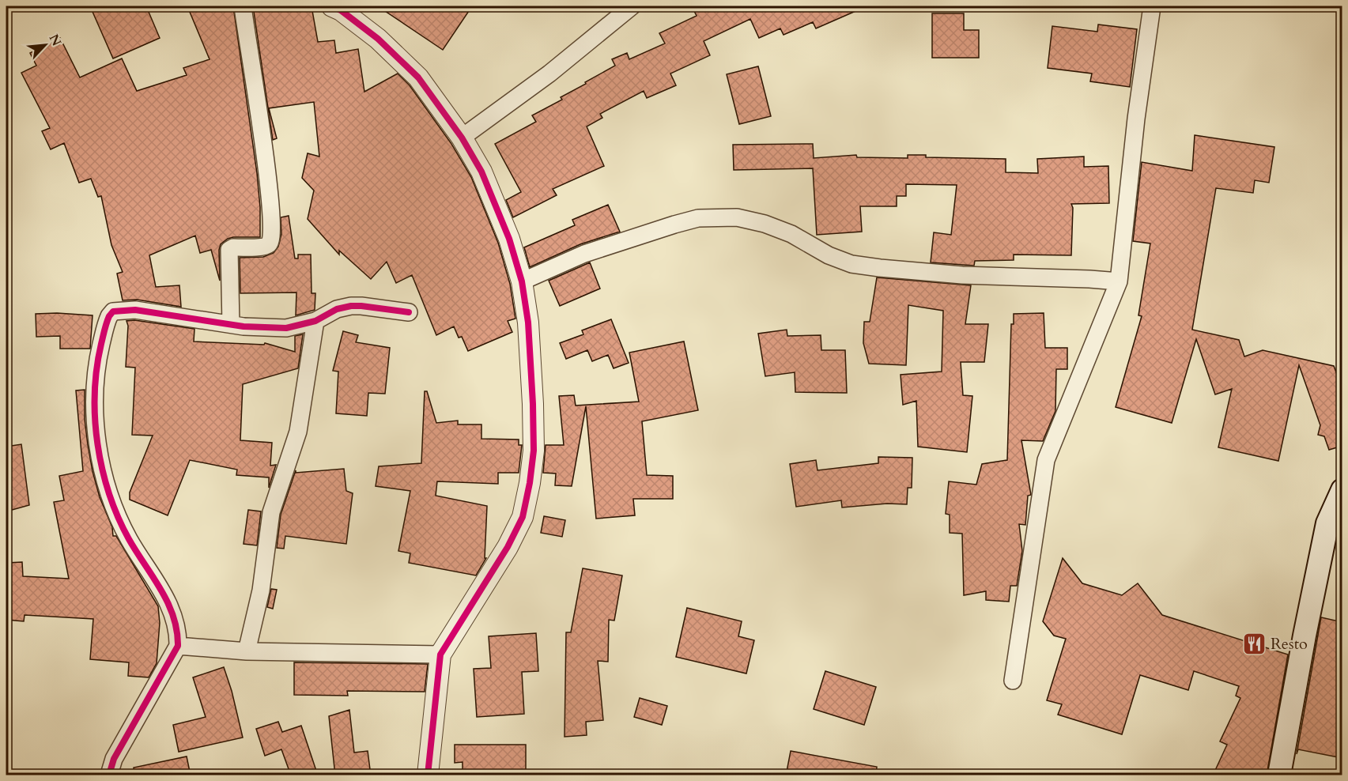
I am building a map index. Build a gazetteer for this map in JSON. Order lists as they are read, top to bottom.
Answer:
{
  "places": {
    "restaurant": ["Resto"]
  },
  "north": "top right"
}
